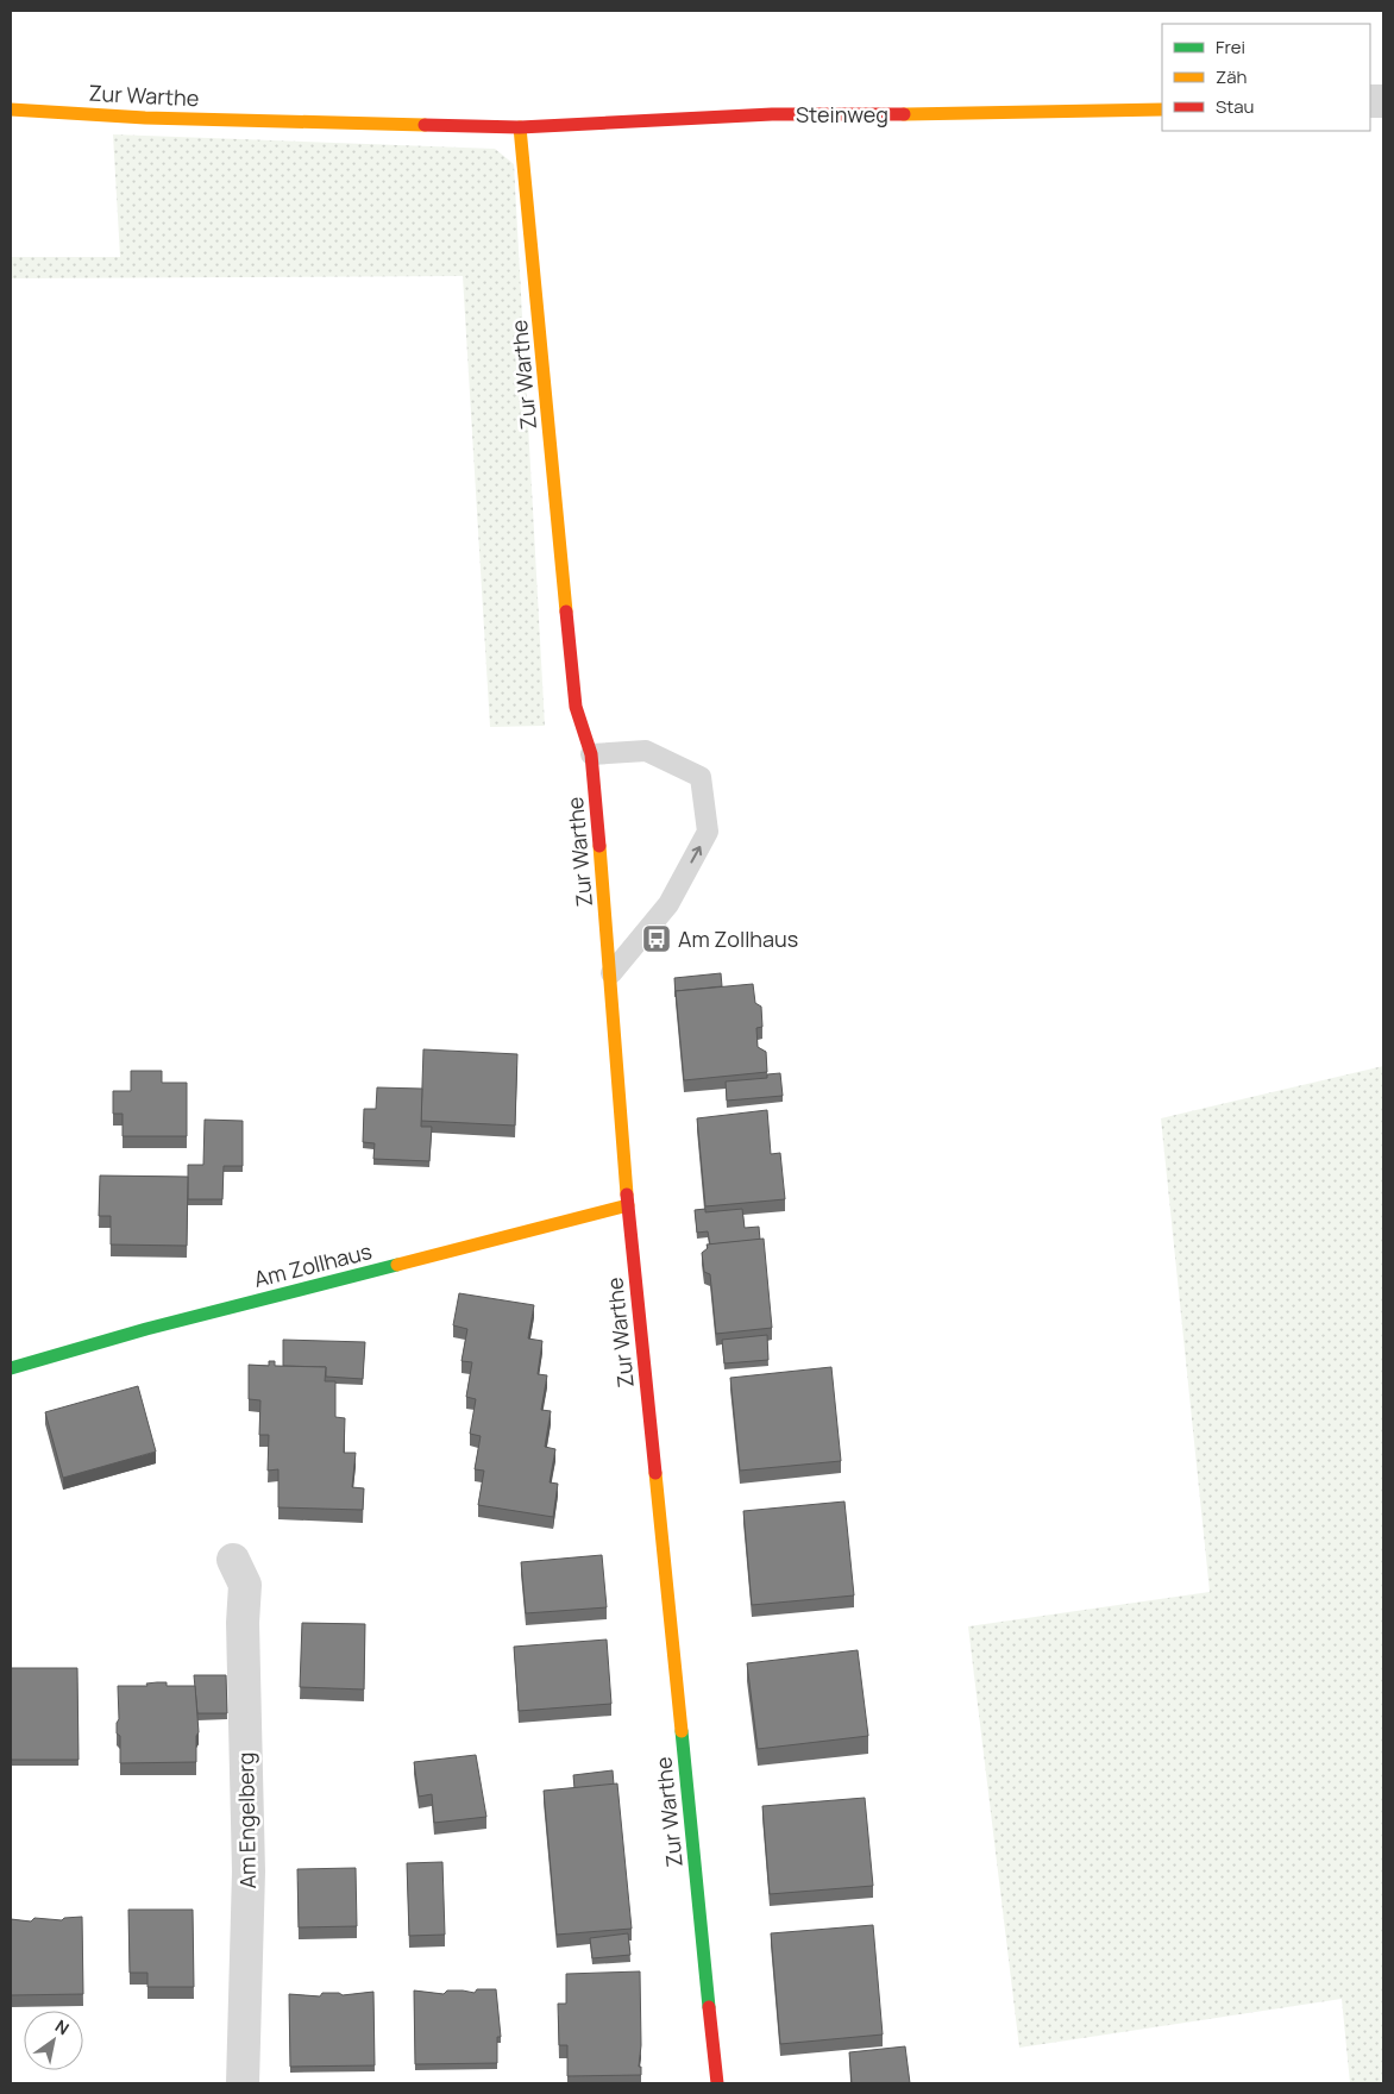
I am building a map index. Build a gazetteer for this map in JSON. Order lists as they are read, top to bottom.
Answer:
{
  "streets": {
    "street": [
      "Zur Warthe",
      "Steinweg",
      "Am Zollhaus",
      "Am Engelberg"
    ]
  },
  "crossings": [
    ["Zur Warthe", "Steinweg"],
    ["Zur Warthe", "Am Zollhaus"]
  ],
  "places": {
    "bus stop": ["Am Zollhaus"]
  },
  "legend": ["Frei", "Zäh", "Stau"],
  "north": "top right"
}
